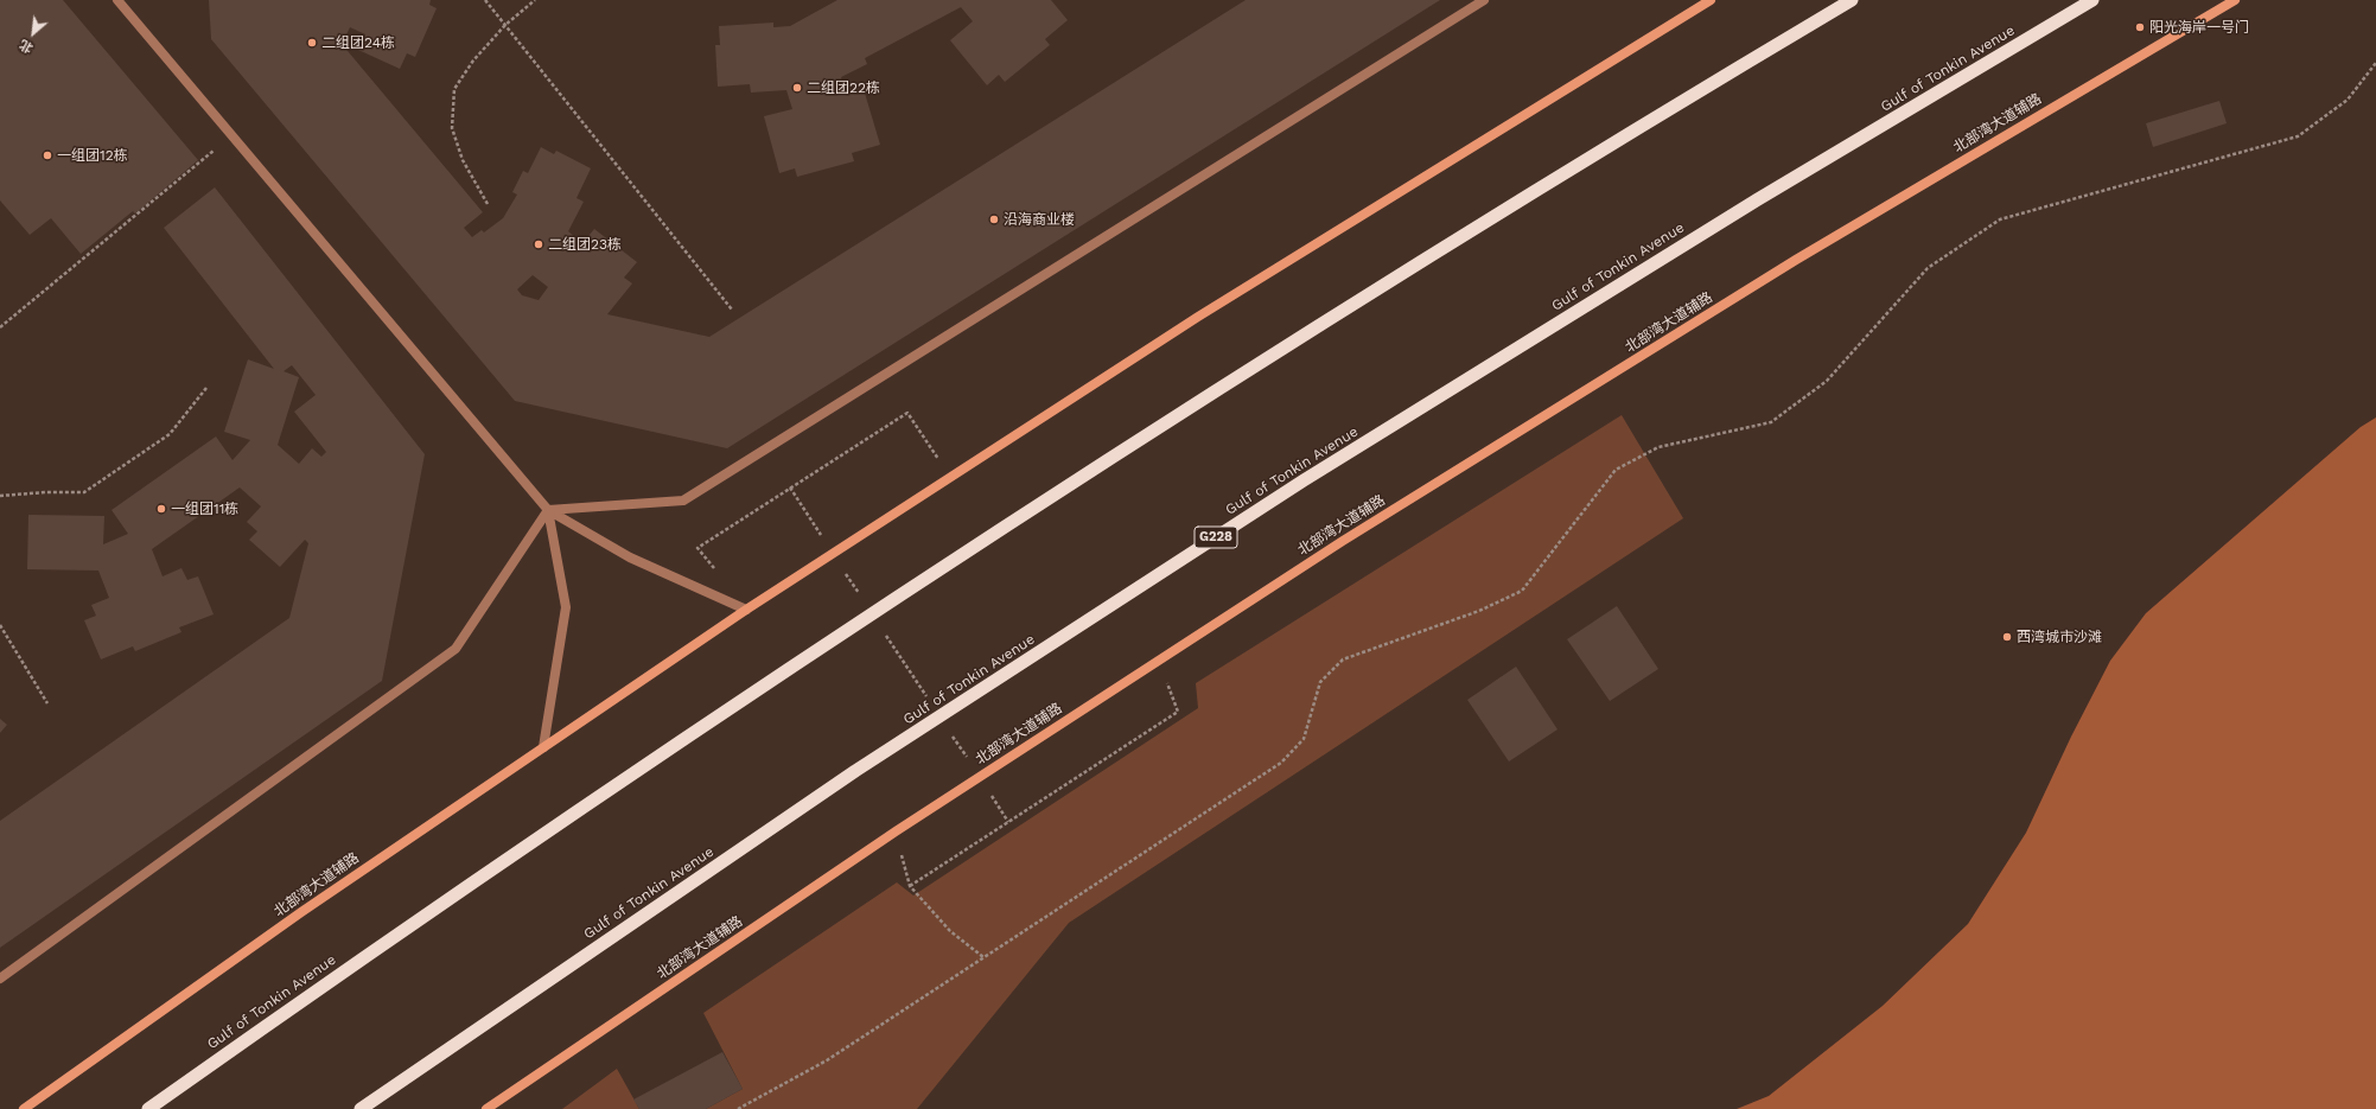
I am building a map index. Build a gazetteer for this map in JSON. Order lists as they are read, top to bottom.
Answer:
{
  "streets": {
    "highway": ["Gulf of Tonkin Avenue", "G228"],
    "main road": ["北部湾大道辅路"]
  },
  "places": [
    "阳光海岸一号门",
    "二组团24栋",
    "二组团22栋",
    "一组团12栋",
    "沿海商业楼",
    "二组团23栋",
    "一组团11栋",
    "西湾城市沙滩"
  ],
  "north": "bottom left"
}
